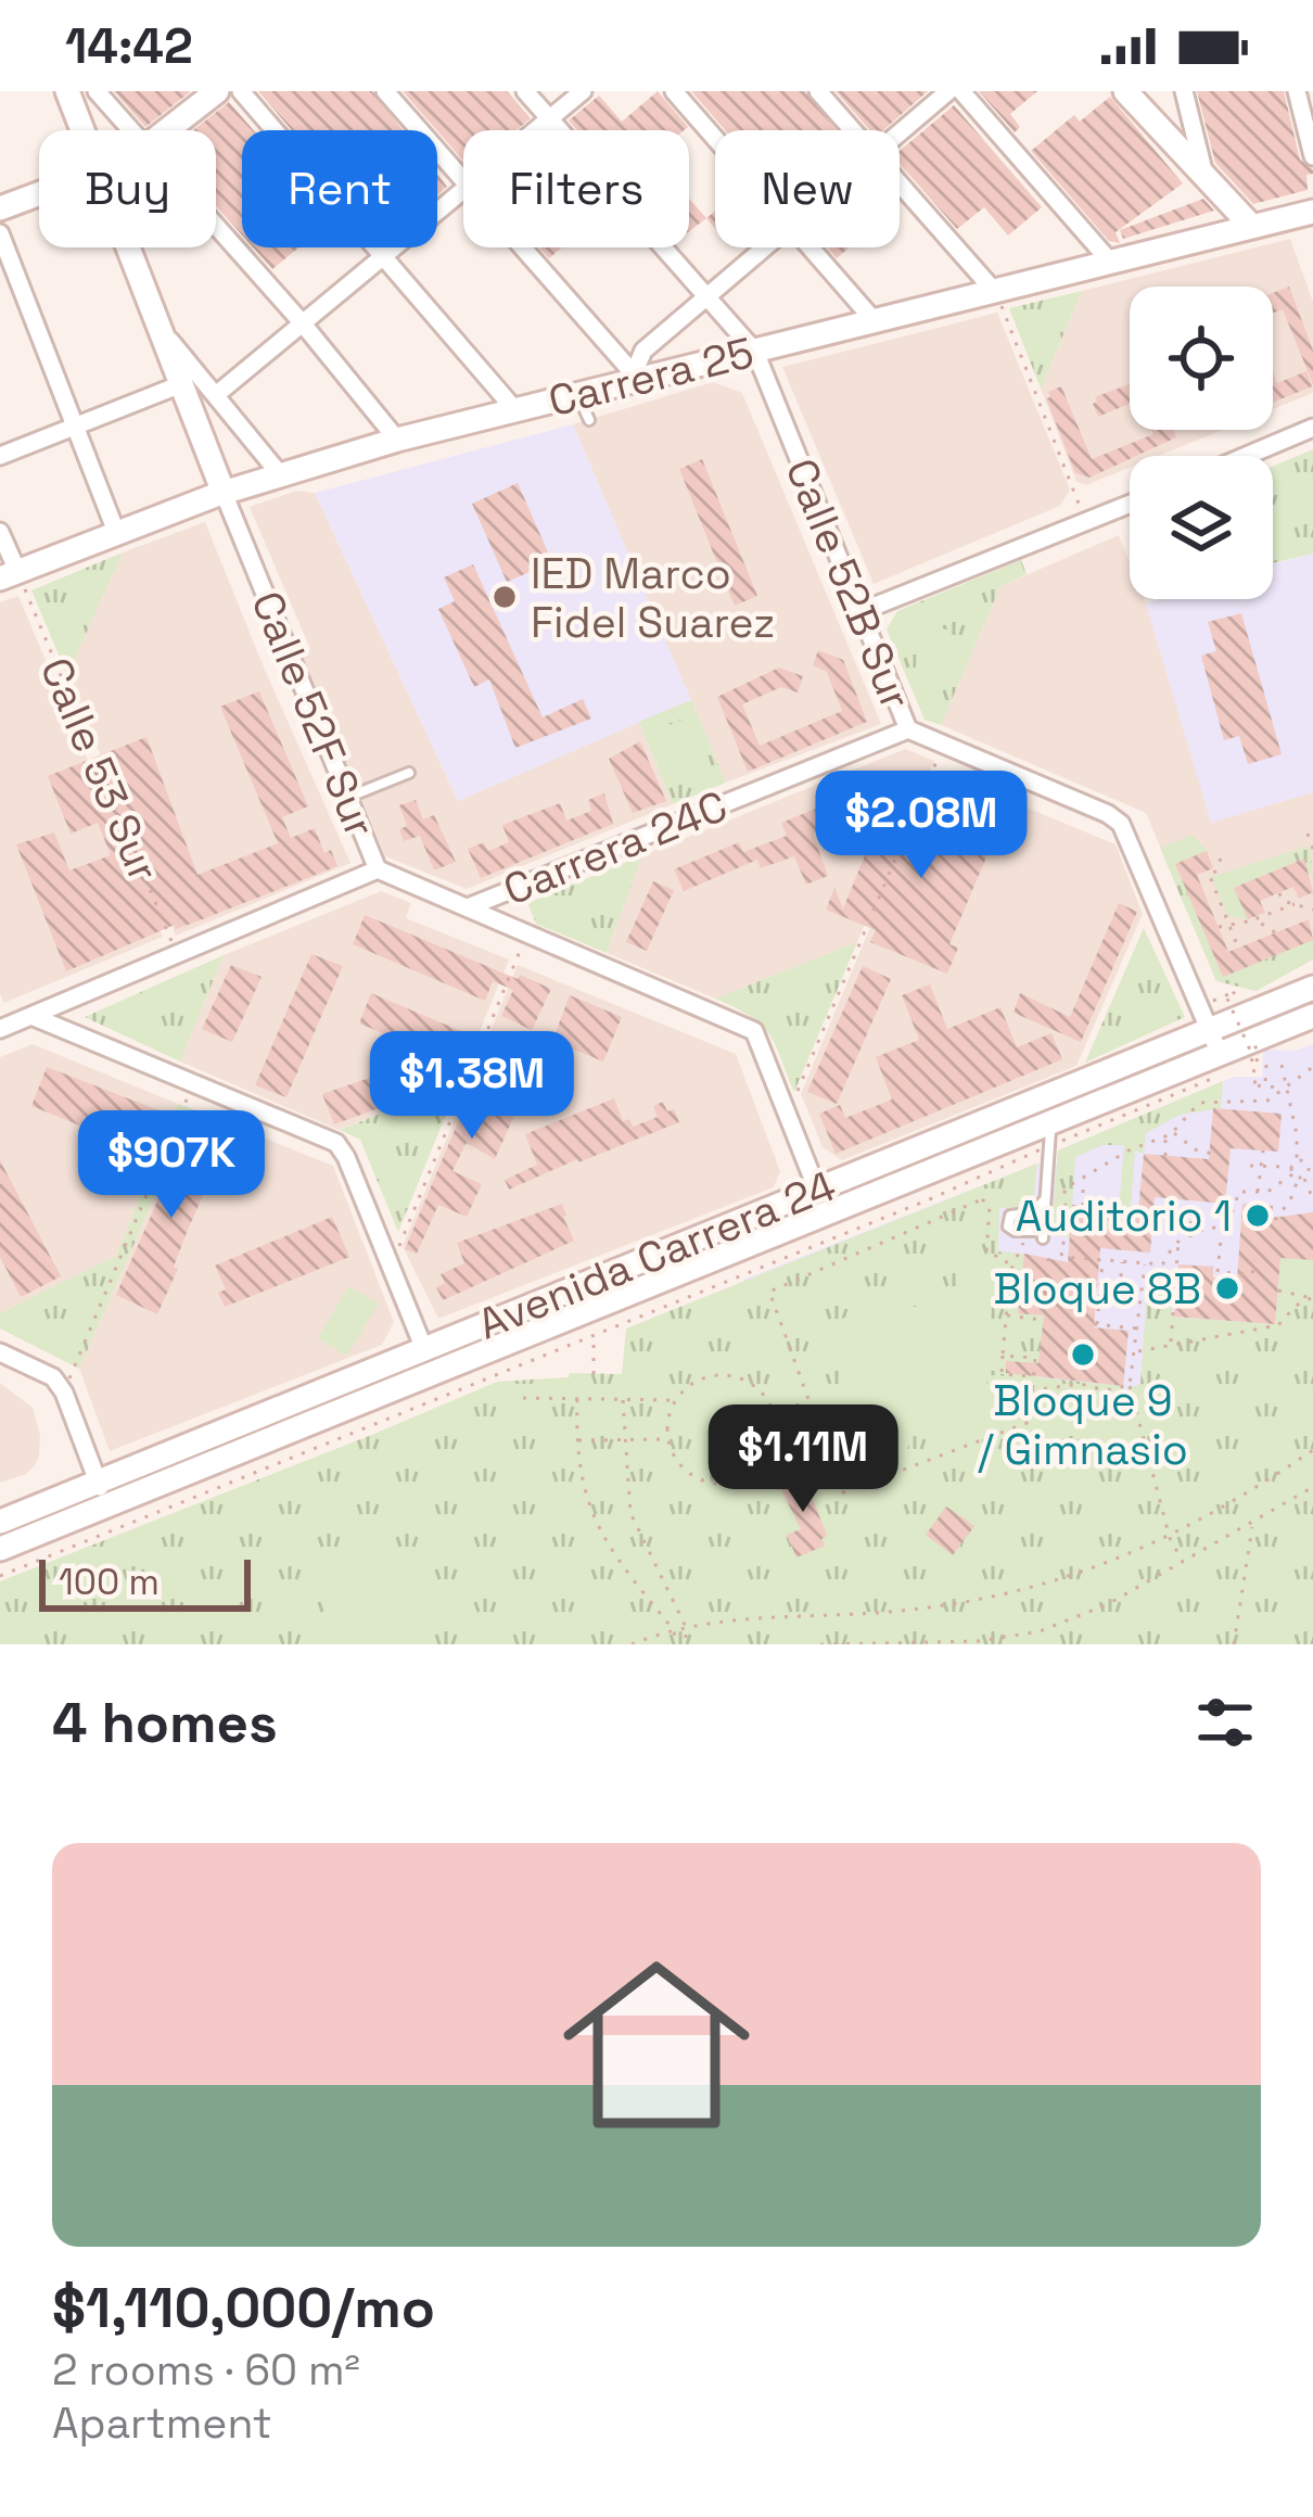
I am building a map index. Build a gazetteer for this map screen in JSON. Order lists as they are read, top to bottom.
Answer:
{
  "streets": {
    "main road": ["Carrera 25", "Calle 52F Sur", "Avenida Carrera 24"],
    "street": ["Calle 52B Sur", "Carrera 24C"],
    "path": ["Calle 53 Sur"]
  },
  "crossings": [
    ["Carrera 25", "Calle 52B Sur"],
    ["Carrera 25", "Calle 52F Sur"],
    ["Carrera 25", "Calle 53 Sur"],
    ["Calle 52B Sur", "Carrera 24C"],
    ["Calle 52B Sur", "Avenida Carrera 24"],
    ["Calle 52F Sur", "Carrera 24C"],
    ["Calle 52F Sur", "Avenida Carrera 24"]
  ],
  "places": [
    "IED Marco Fidel Suarez",
    "Auditorio 1",
    "Bloque 8B",
    "Bloque 9 / Gimnasio"
  ],
  "scale_bar": "100 m",
  "page": {
    "status": "14:42",
    "chip": [
      "Buy",
      "Rent",
      "Filters",
      "New"
    ],
    "price": [
      "$2.08M",
      "$1.38M",
      "$907K",
      "$1.11M"
    ],
    "scale": "100 m",
    "heading": "4 homes",
    "list": [
      {
        "name": "$1,110,000/mo",
        "note": "2 rooms · 60 m² · Apartment"
      }
    ]
  }
}
